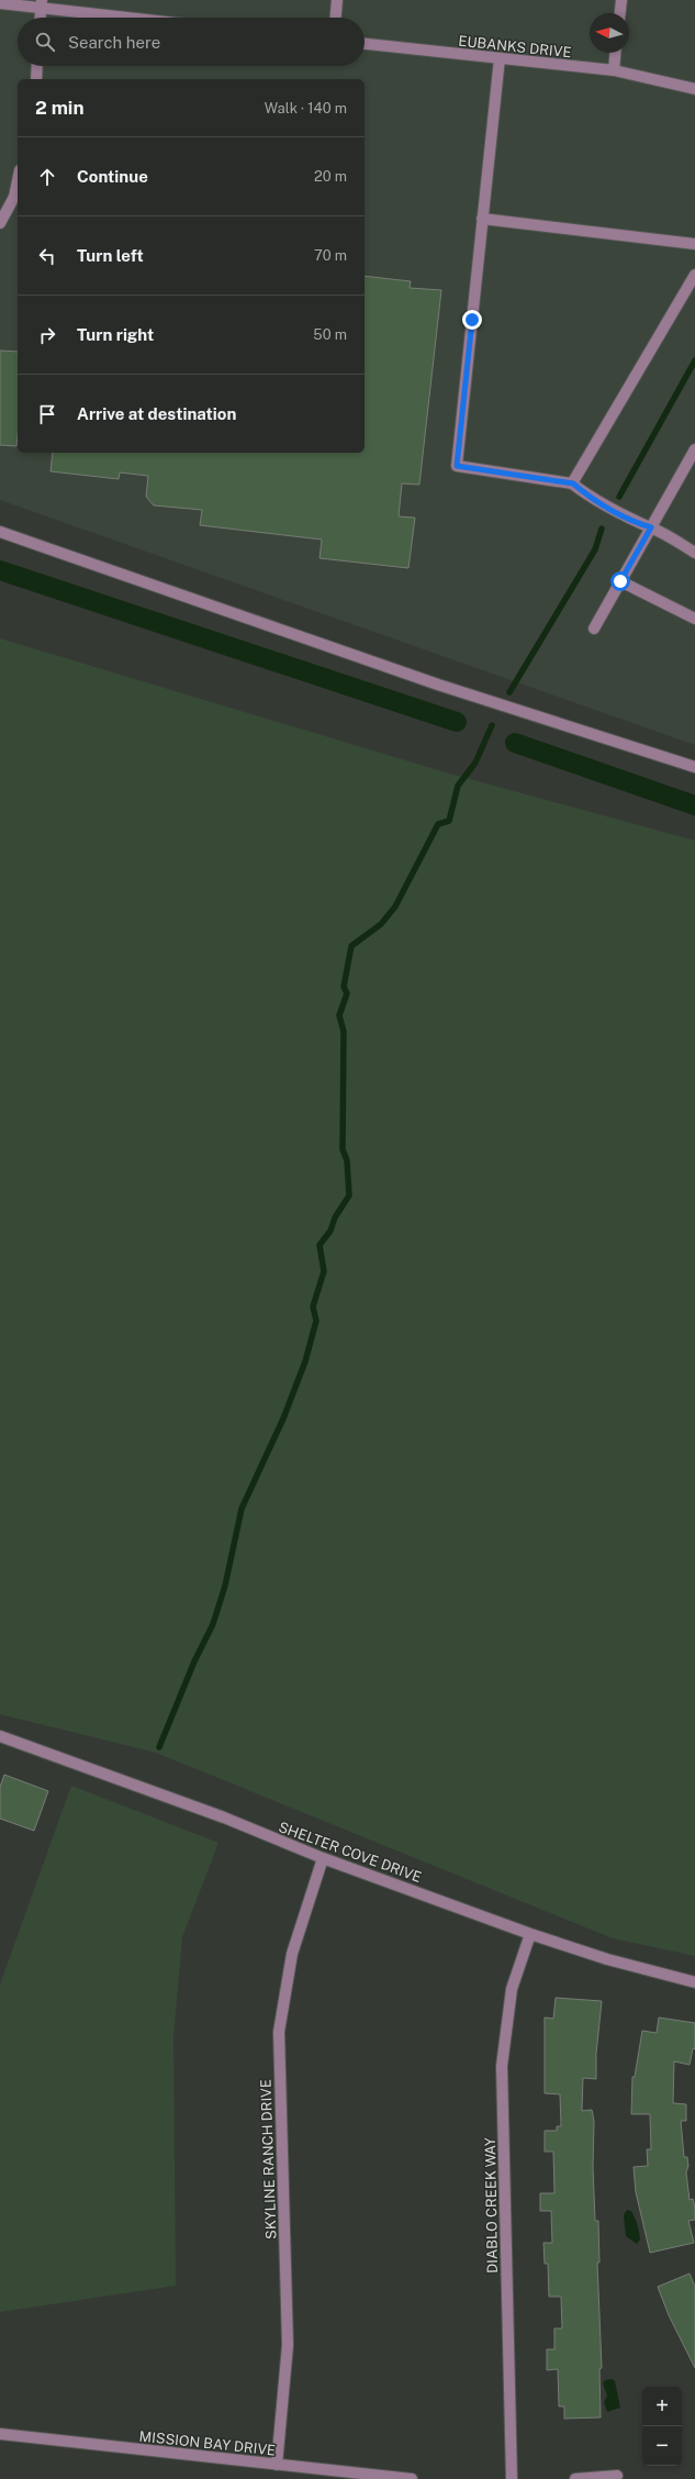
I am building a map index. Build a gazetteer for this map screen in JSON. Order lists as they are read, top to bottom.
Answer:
{
  "streets": {
    "street": [
      "EUBANKS DRIVE",
      "SHELTER COVE DRIVE",
      "SKYLINE RANCH DRIVE",
      "DIABLO CREEK WAY",
      "MISSION BAY DRIVE"
    ]
  },
  "crossings": [
    ["SHELTER COVE DRIVE", "SKYLINE RANCH DRIVE"],
    ["SHELTER COVE DRIVE", "DIABLO CREEK WAY"],
    ["SKYLINE RANCH DRIVE", "MISSION BAY DRIVE"]
  ],
  "north": "left",
  "page": {
    "search": "Search here",
    "heading": ["2 min", "Walk · 140 m"],
    "list": [
      ["Continue", "20 m"],
      ["Turn left", "70 m"],
      ["Turn right", "50 m"],
      "Arrive at destination"
    ],
    "map_buttons": ["+", "−"]
  }
}
